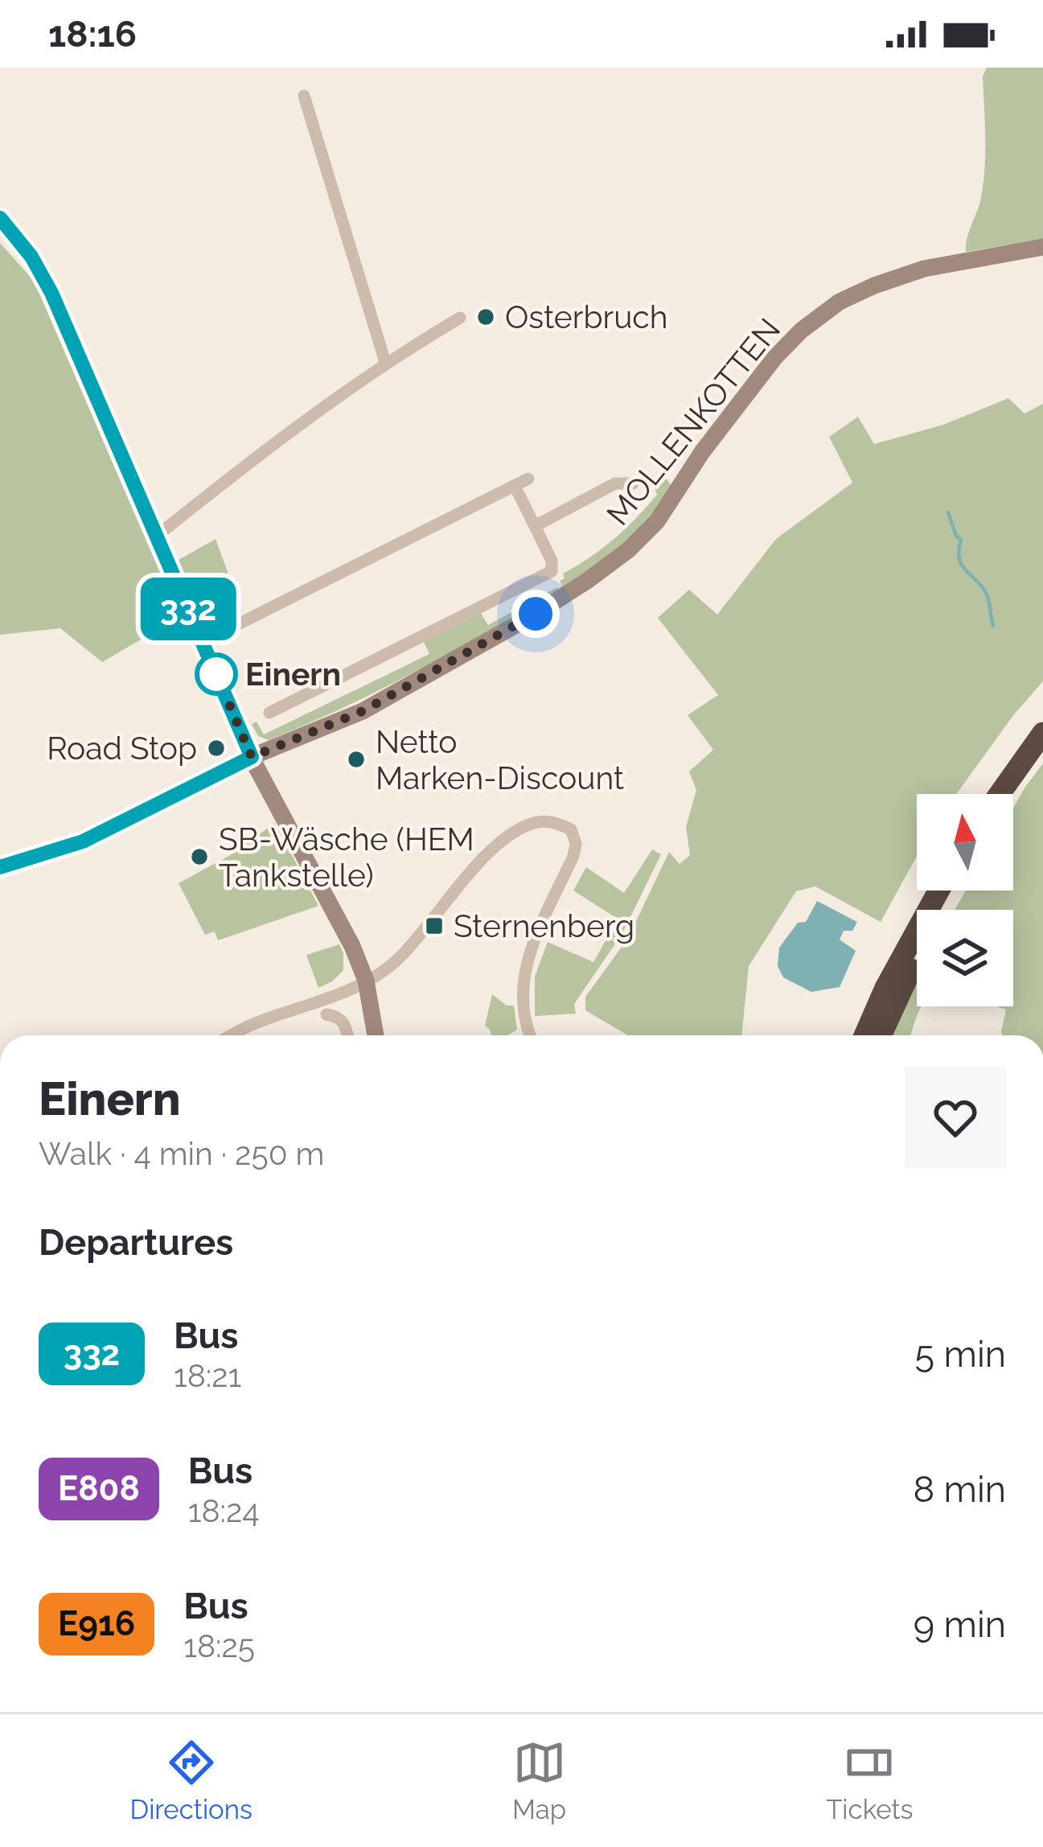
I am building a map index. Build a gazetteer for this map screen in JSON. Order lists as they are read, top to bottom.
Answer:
{
  "streets": {
    "main road": ["MOLLENKOTTEN"]
  },
  "places": {
    "other": [
      "Osterbruch",
      "Einern",
      "Road Stop",
      "Netto Marken-Discount",
      "SB-Wäsche (HEM Tankstelle)"
    ],
    "transit": ["Sternenberg"]
  },
  "lines": ["bus line 332"],
  "north": "top",
  "page": {
    "status": "18:16",
    "on_map": "332",
    "heading": [
      ["Einern", "Walk · 4 min · 250 m"],
      "Departures"
    ],
    "list": [
      {
        "mark": "332",
        "name": "Bus",
        "note": "18:21",
        "value": "5 min"
      },
      {
        "mark": "E808",
        "name": "Bus",
        "note": "18:24",
        "value": "8 min"
      },
      {
        "mark": "E916",
        "name": "Bus",
        "note": "18:25",
        "value": "9 min"
      }
    ],
    "tabs": ["Directions", "Map", "Tickets"]
  }
}
